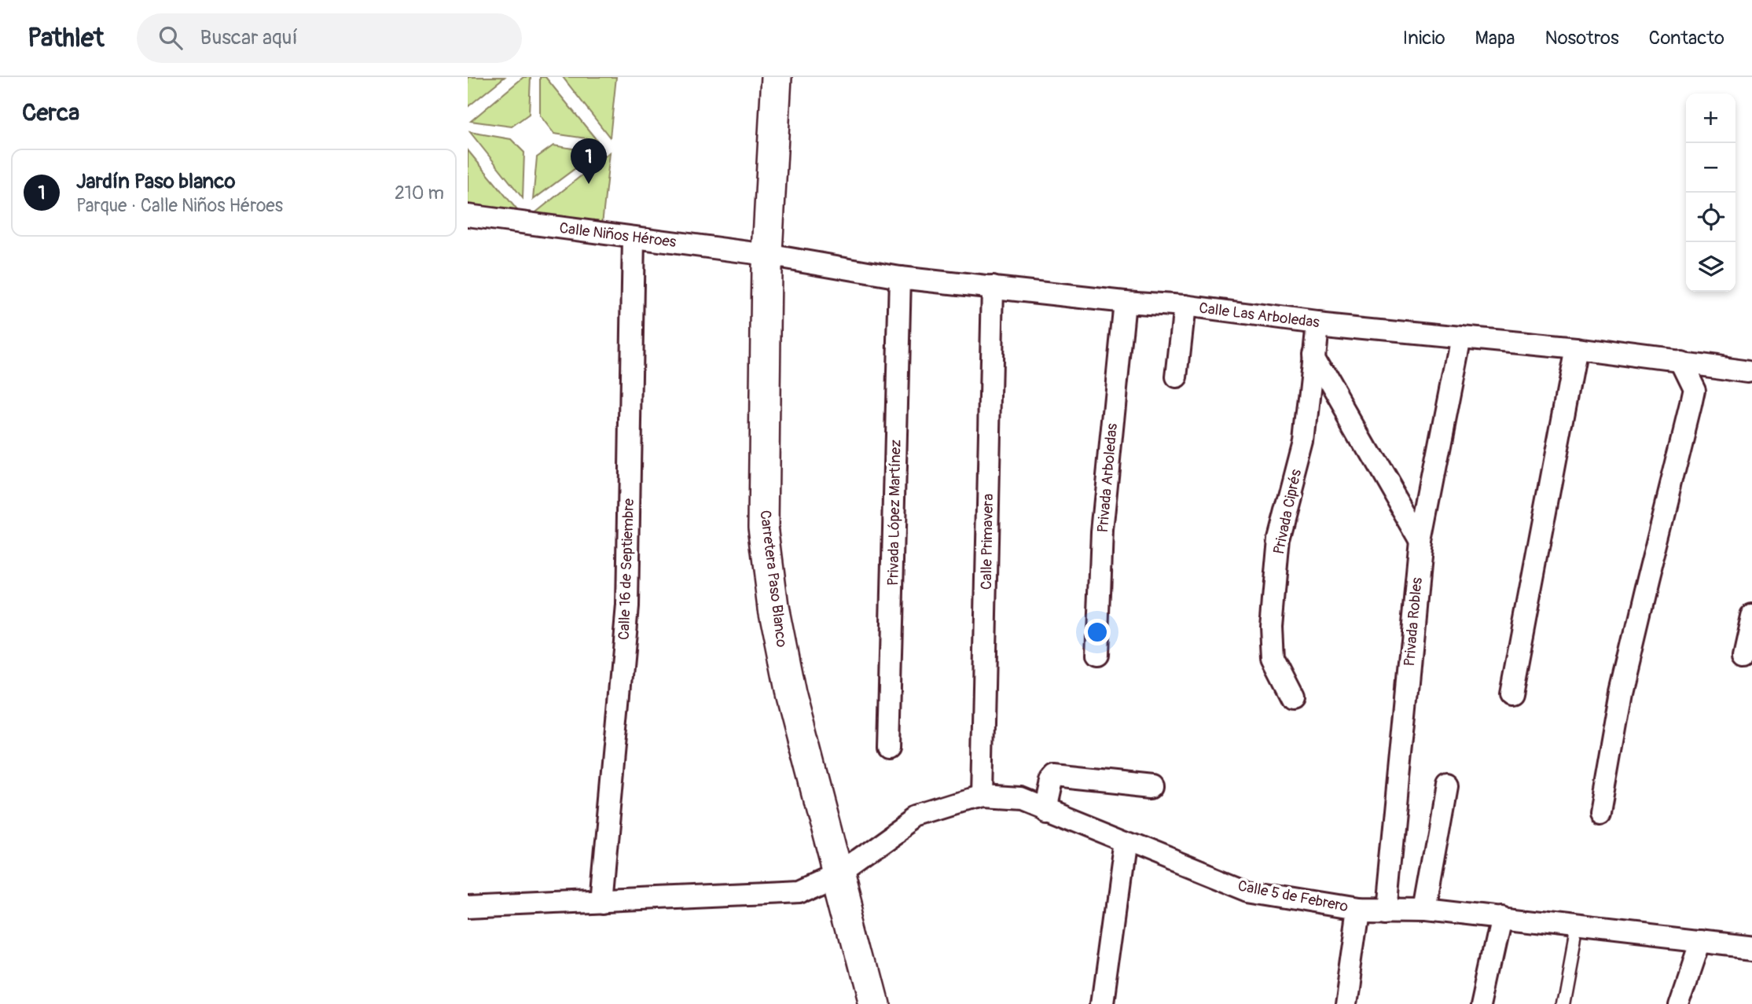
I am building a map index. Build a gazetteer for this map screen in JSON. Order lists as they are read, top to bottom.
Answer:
{
  "streets": {
    "main road": ["Carretera Paso Blanco"],
    "street": [
      "Calle Niños Héroes",
      "Calle Las Arboledas",
      "Privada Arboledas",
      "Privada Ciprés",
      "Privada López Martínez",
      "Calle Primavera",
      "Calle 16 de Septiembre",
      "Privada Robles",
      "Calle 5 de Febrero"
    ]
  },
  "crossings": [
    ["Calle Niños Héroes", "Calle Las Arboledas"],
    ["Calle Niños Héroes", "Calle 16 de Septiembre"],
    ["Calle Niños Héroes", "Carretera Paso Blanco"],
    ["Calle Las Arboledas", "Privada Arboledas"],
    ["Calle Las Arboledas", "Privada Ciprés"],
    ["Calle Las Arboledas", "Privada López Martínez"],
    ["Calle Las Arboledas", "Calle Primavera"],
    ["Calle Las Arboledas", "Carretera Paso Blanco"],
    ["Calle Las Arboledas", "Privada Robles"],
    ["Calle Primavera", "Calle 5 de Febrero"],
    ["Carretera Paso Blanco", "Calle 5 de Febrero"],
    ["Privada Robles", "Calle 5 de Febrero"]
  ],
  "page": {
    "header": "Pathlet",
    "search": "Buscar aquí",
    "nav": [
      "Inicio",
      "Mapa",
      "Nosotros",
      "Contacto"
    ],
    "heading": "Cerca",
    "map_buttons": ["+", "−"],
    "pins": "1",
    "list": [
      {
        "mark": "1",
        "name": "Jardín Paso blanco",
        "note": "Parque · Calle Niños Héroes",
        "value": "210 m"
      }
    ]
  }
}
